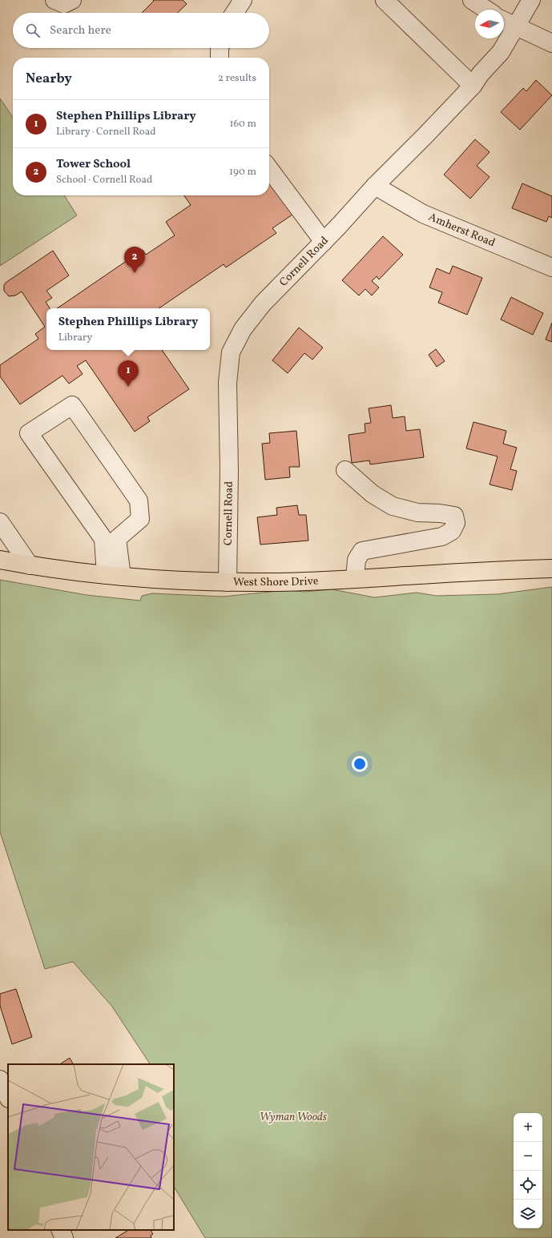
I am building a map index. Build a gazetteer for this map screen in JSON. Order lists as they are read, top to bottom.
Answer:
{
  "streets": {
    "main road": ["West Shore Drive"],
    "street": ["Amherst Road", "Cornell Road"]
  },
  "crossings": [
    ["Amherst Road", "Cornell Road"],
    ["Cornell Road", "West Shore Drive"]
  ],
  "parks": ["Wyman Woods"],
  "north": "left",
  "page": {
    "search": "Search here",
    "heading": ["Nearby", "2 results"],
    "list": [
      {
        "mark": "1",
        "name": "Stephen Phillips Library",
        "note": "Library · Cornell Road",
        "value": "160 m"
      },
      {
        "mark": "2",
        "name": "Tower School",
        "note": "School · Cornell Road",
        "value": "190 m"
      }
    ],
    "pins": ["2", "1"],
    "popup": ["Stephen Phillips Library", "Library"],
    "map_buttons": ["+", "−"]
  }
}
